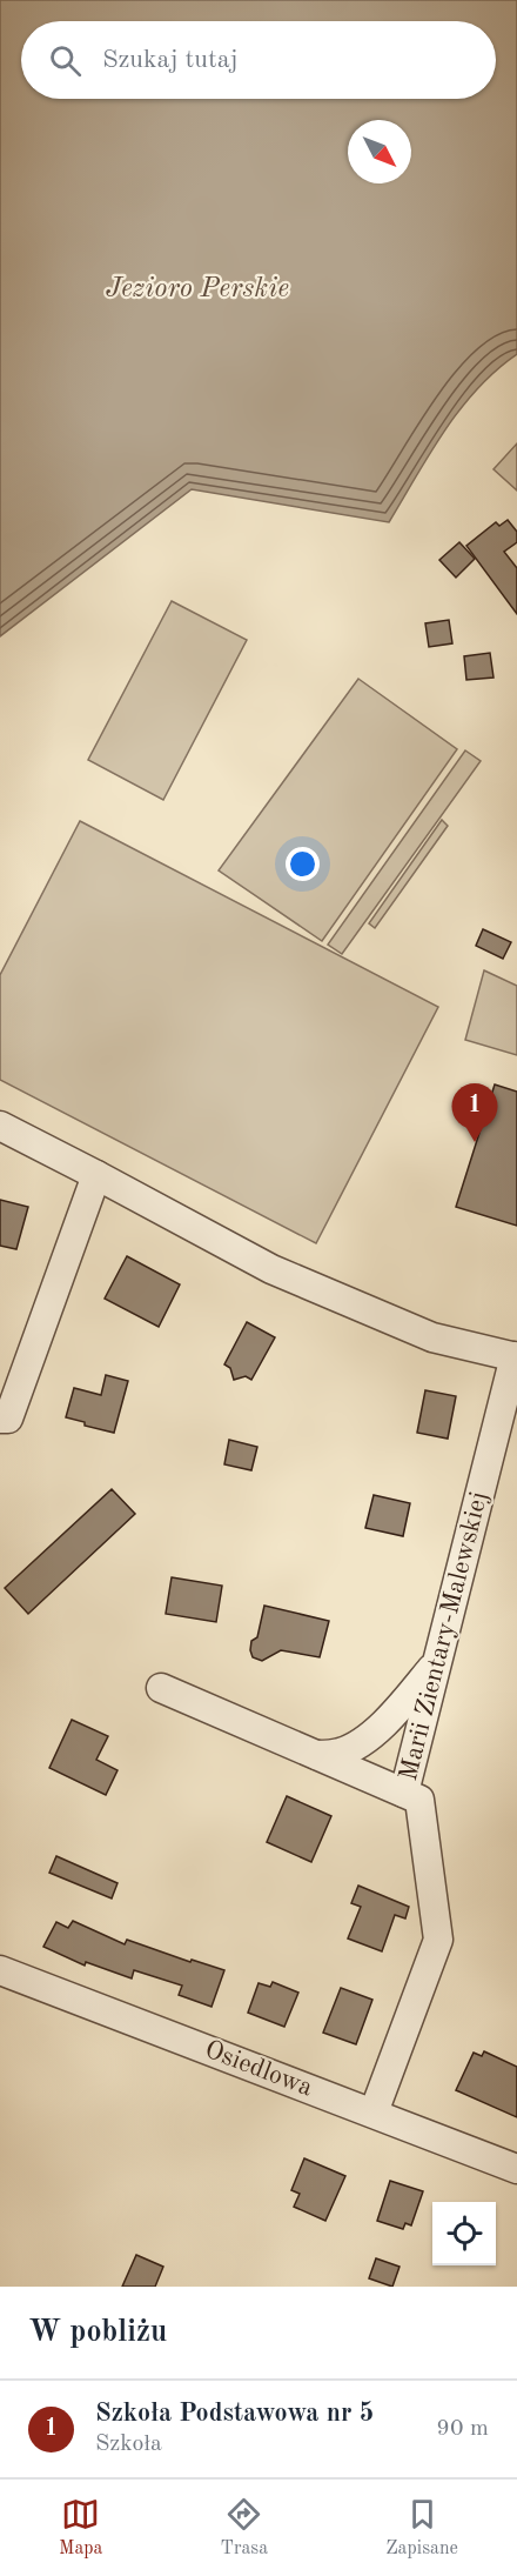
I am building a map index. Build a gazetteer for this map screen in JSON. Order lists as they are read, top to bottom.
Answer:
{
  "streets": {
    "street": ["Marii Zientary-Malewskiej", "Osiedlowa"]
  },
  "water": ["Jezioro Perskie"],
  "north": "bottom right",
  "page": {
    "search": "Szukaj tutaj",
    "pins": "1",
    "heading": "W pobliżu",
    "list": [
      {
        "mark": "1",
        "name": "Szkoła Podstawowa nr 5",
        "note": "Szkoła",
        "value": "90 m"
      }
    ],
    "nav": ["Mapa", "Trasa", "Zapisane"]
  }
}
